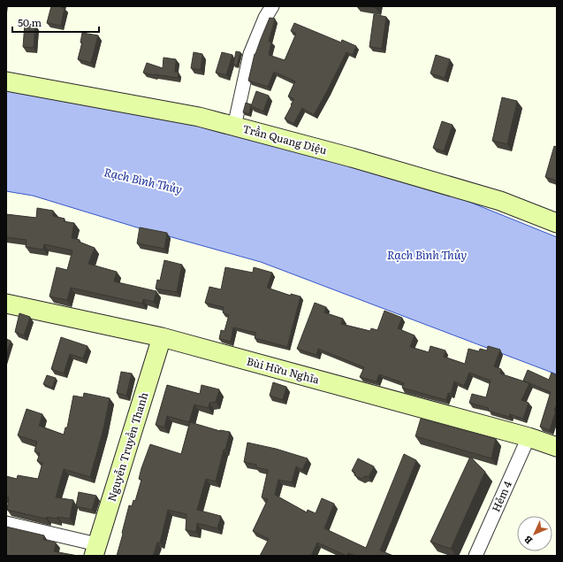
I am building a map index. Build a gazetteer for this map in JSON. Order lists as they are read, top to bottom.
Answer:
{
  "streets": {
    "street": [
      "Trần Quang Diệu",
      "Bùi Hữu Nghĩa",
      "Nguyễn Truyền Thanh",
      "Hẻm 4"
    ]
  },
  "crossings": [
    ["Bùi Hữu Nghĩa", "Nguyễn Truyền Thanh"],
    ["Bùi Hữu Nghĩa", "Hẻm 4"]
  ],
  "water": ["Rạch Bình Thủy"],
  "scale_bar": "50 m",
  "north": "bottom left"
}
